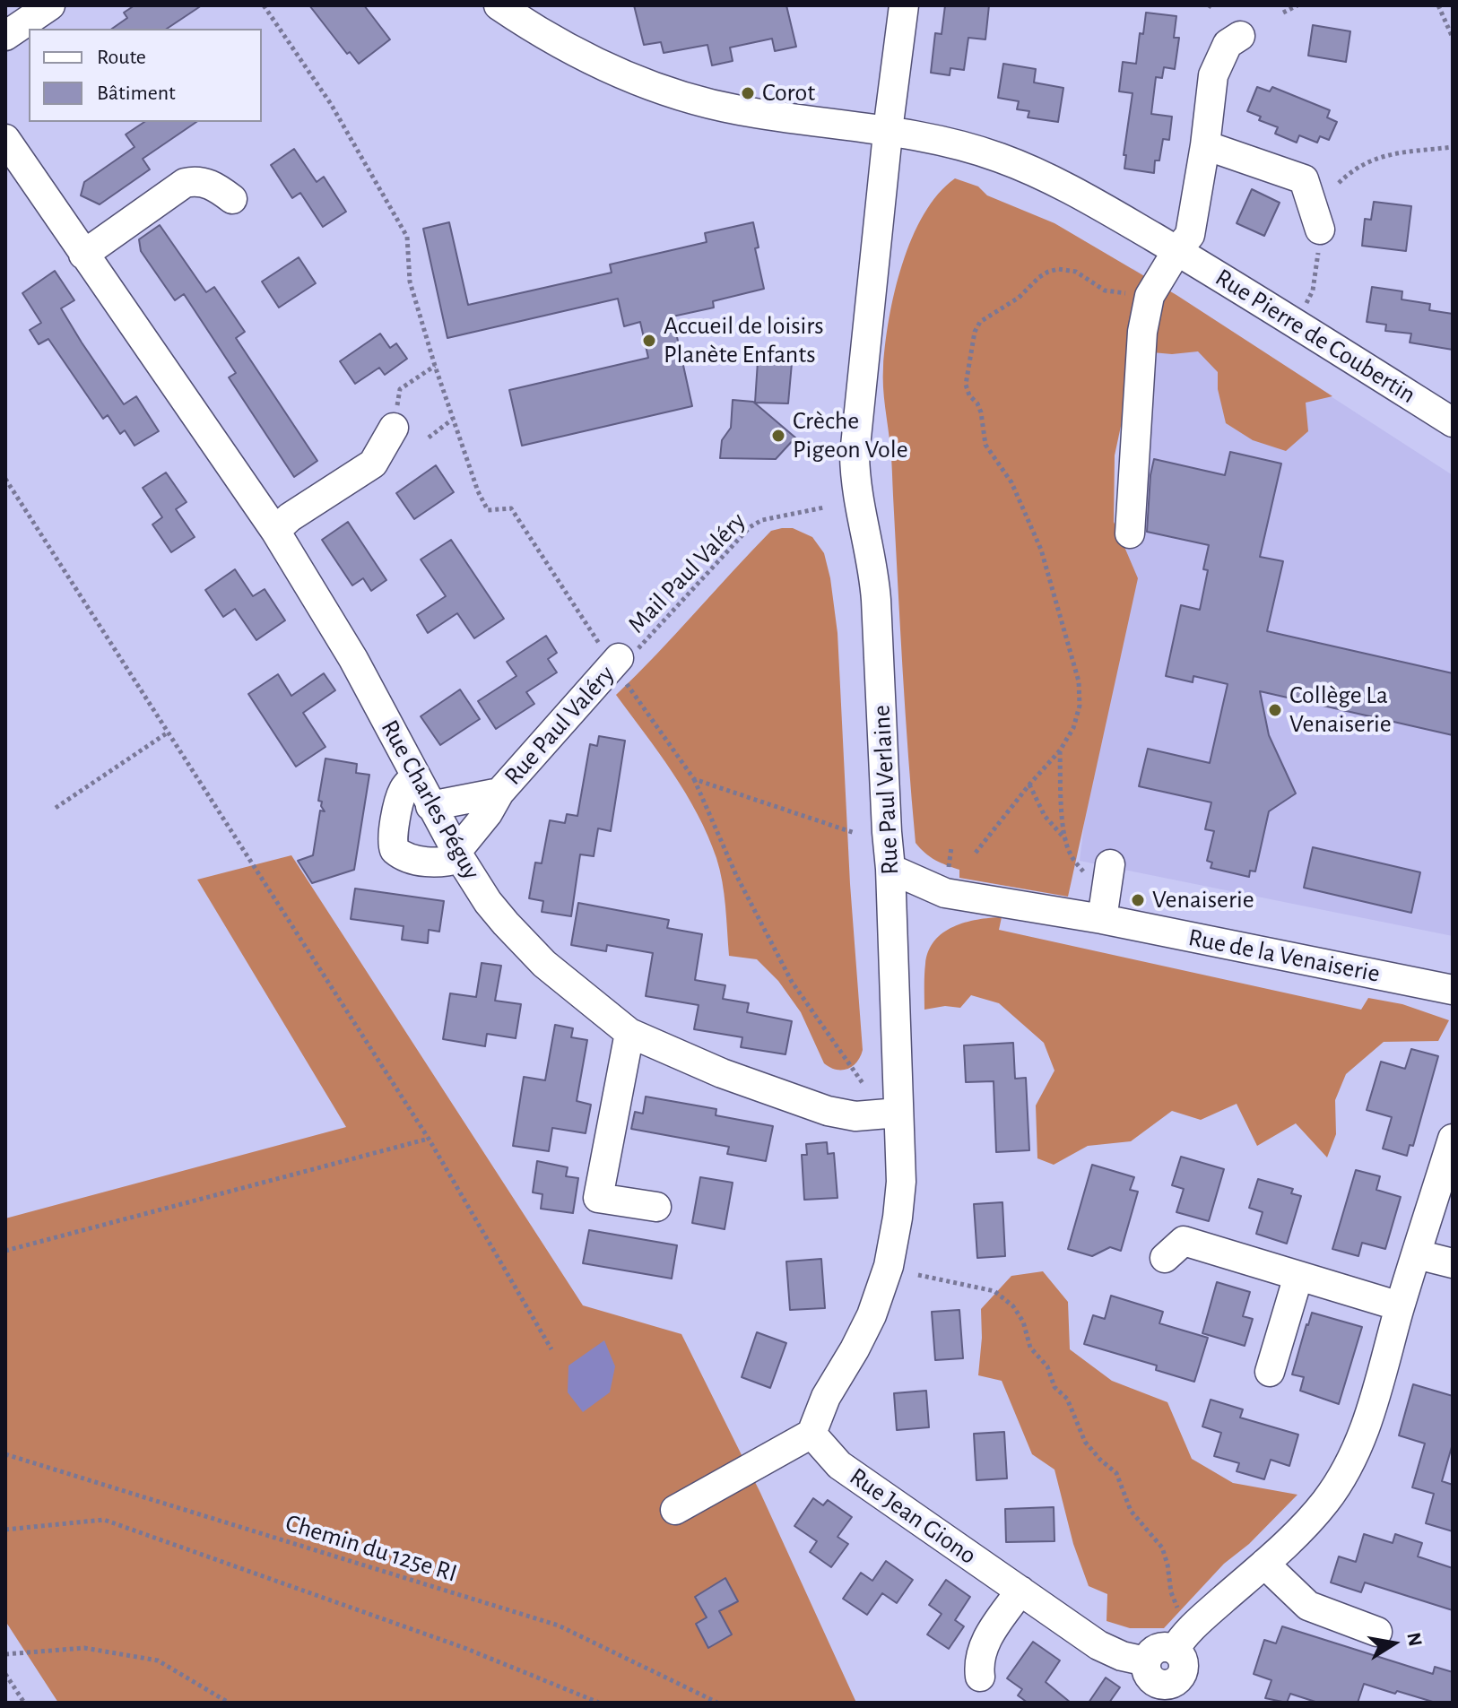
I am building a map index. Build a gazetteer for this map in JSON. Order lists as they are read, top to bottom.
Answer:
{
  "streets": {
    "street": [
      "Rue Pierre de Coubertin",
      "Rue Paul Valéry",
      "Rue Paul Verlaine",
      "Rue Charles Péguy",
      "Rue de la Venaiserie",
      "Rue Jean Giono"
    ],
    "path": ["Mail Paul Valéry", "Chemin du 125e RI"]
  },
  "crossings": [
    ["Rue Pierre de Coubertin", "Rue Paul Verlaine"],
    ["Mail Paul Valéry", "Rue Paul Valéry"],
    ["Rue Paul Valéry", "Rue Charles Péguy"],
    ["Rue Paul Verlaine", "Rue Charles Péguy"],
    ["Rue Paul Verlaine", "Rue de la Venaiserie"],
    ["Rue Paul Verlaine", "Rue Jean Giono"]
  ],
  "places": [
    "Corot",
    "Accueil de loisirs Planète Enfants",
    "Crèche Pigeon Vole",
    "Collège La Venaiserie",
    "Venaiserie"
  ],
  "legend": ["Route", "Bâtiment"],
  "north": "right"
}
